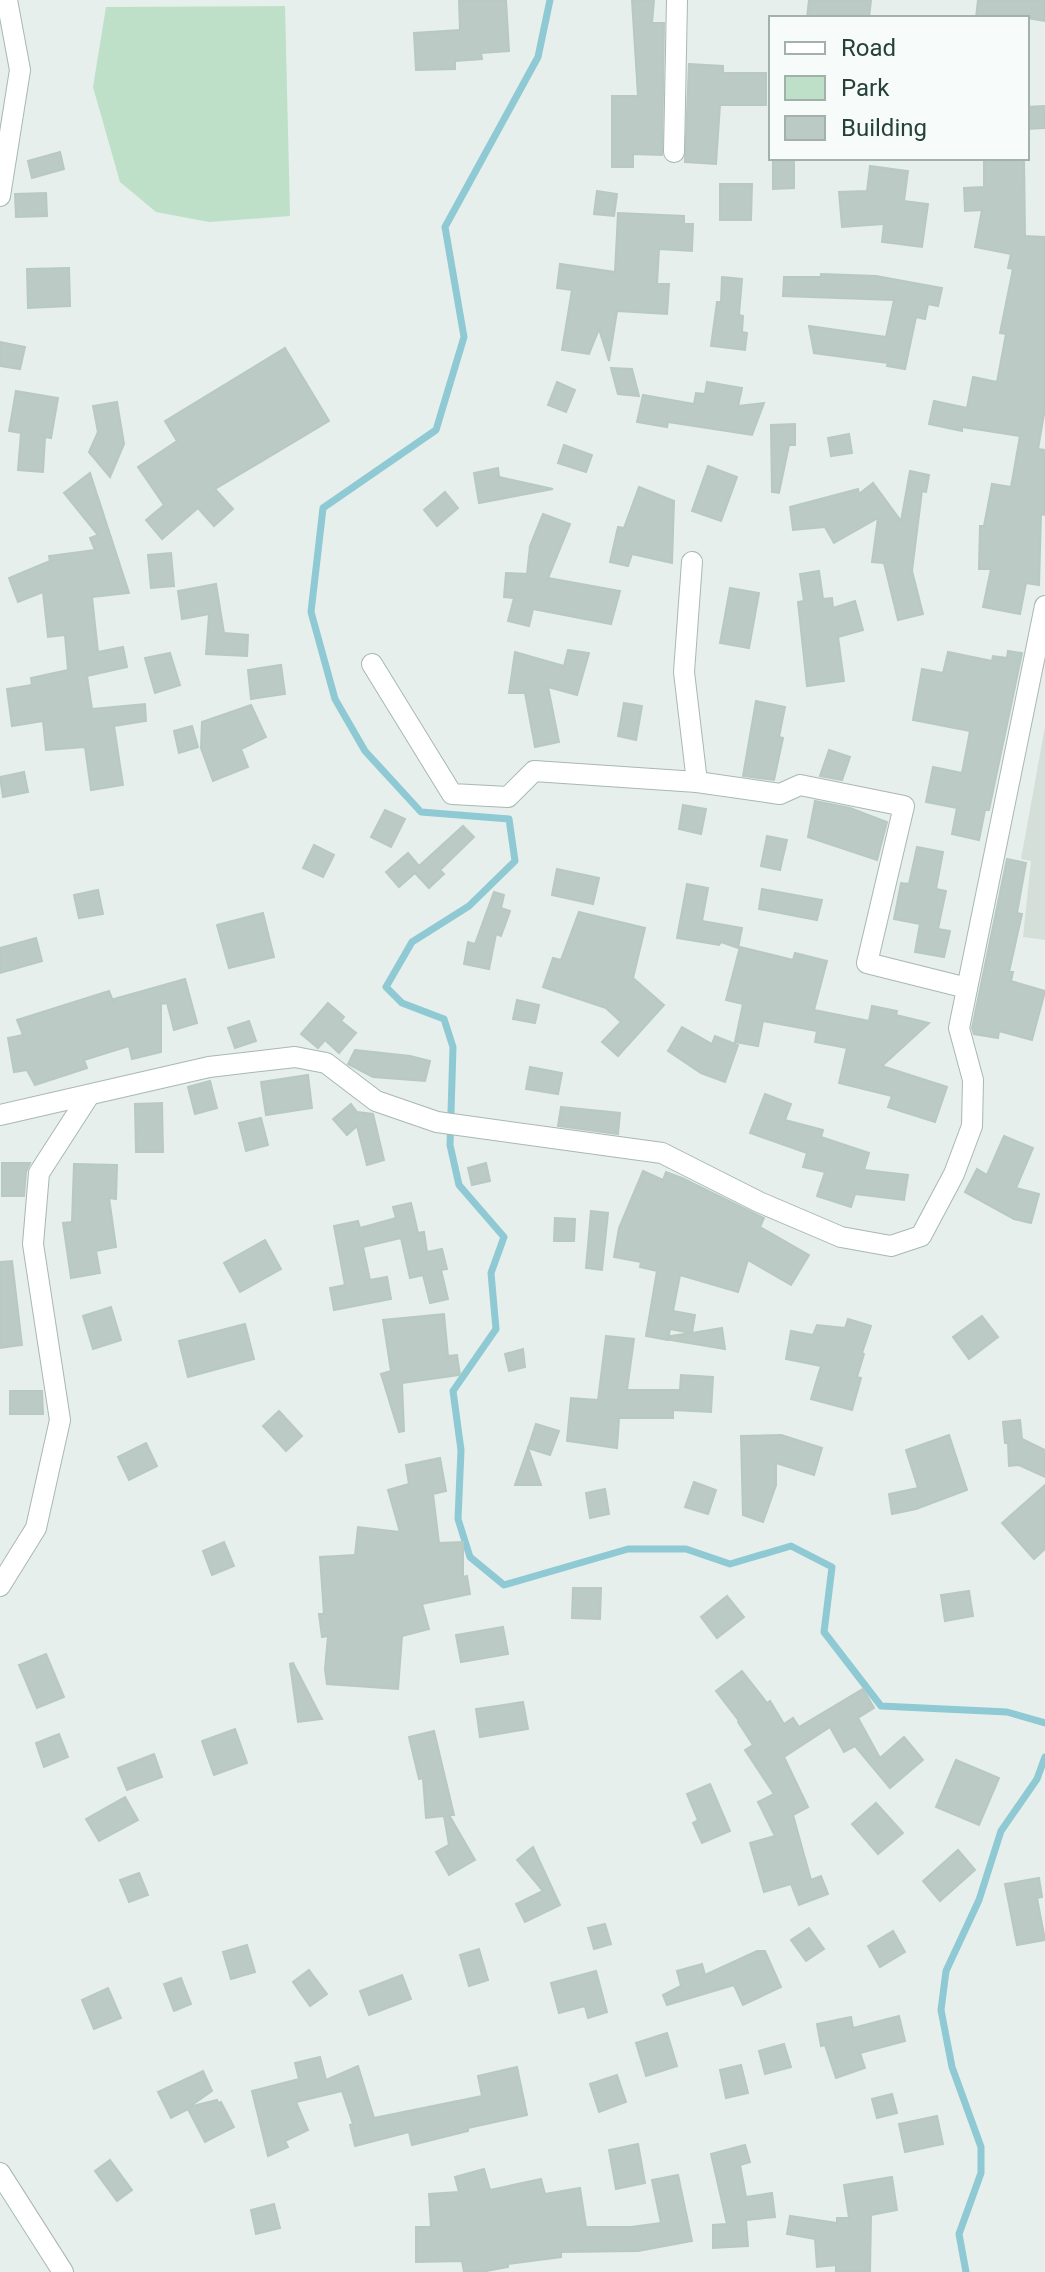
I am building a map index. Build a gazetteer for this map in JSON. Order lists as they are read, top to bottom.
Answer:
{
  "legend": ["Road", "Park", "Building"]
}
